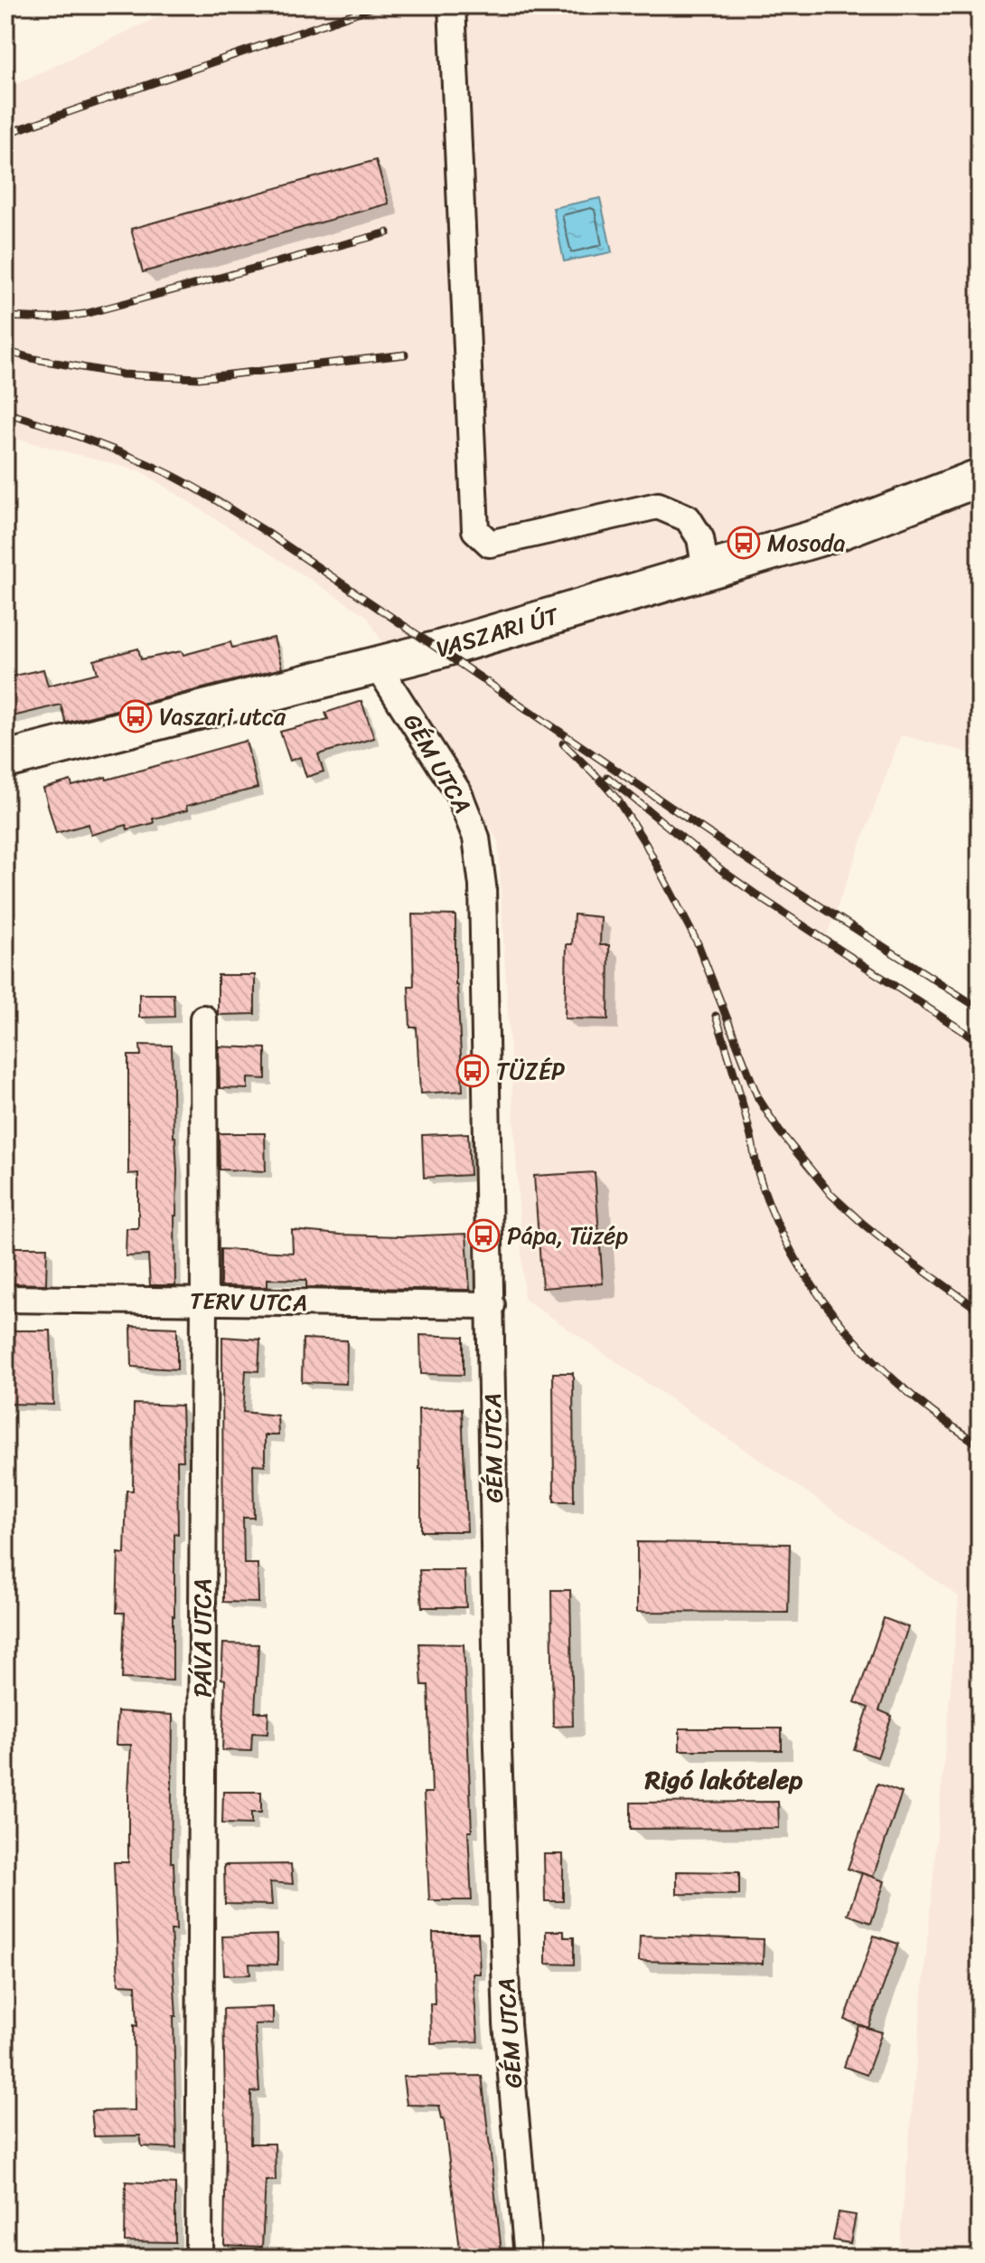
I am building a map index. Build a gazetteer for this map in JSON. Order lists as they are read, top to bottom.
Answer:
{
  "streets": {
    "main road": ["VASZARI ÚT"],
    "street": ["GÉM UTCA", "TERV UTCA", "PÁVA UTCA"]
  },
  "crossings": [
    ["VASZARI ÚT", "GÉM UTCA"],
    ["GÉM UTCA", "TERV UTCA"],
    ["TERV UTCA", "PÁVA UTCA"]
  ],
  "districts": ["Rigó lakótelep"],
  "places": {
    "bus stop": [
      "Mosoda",
      "Vaszari utca",
      "TÜZÉP",
      "Pápa, Tüzép"
    ]
  }
}
